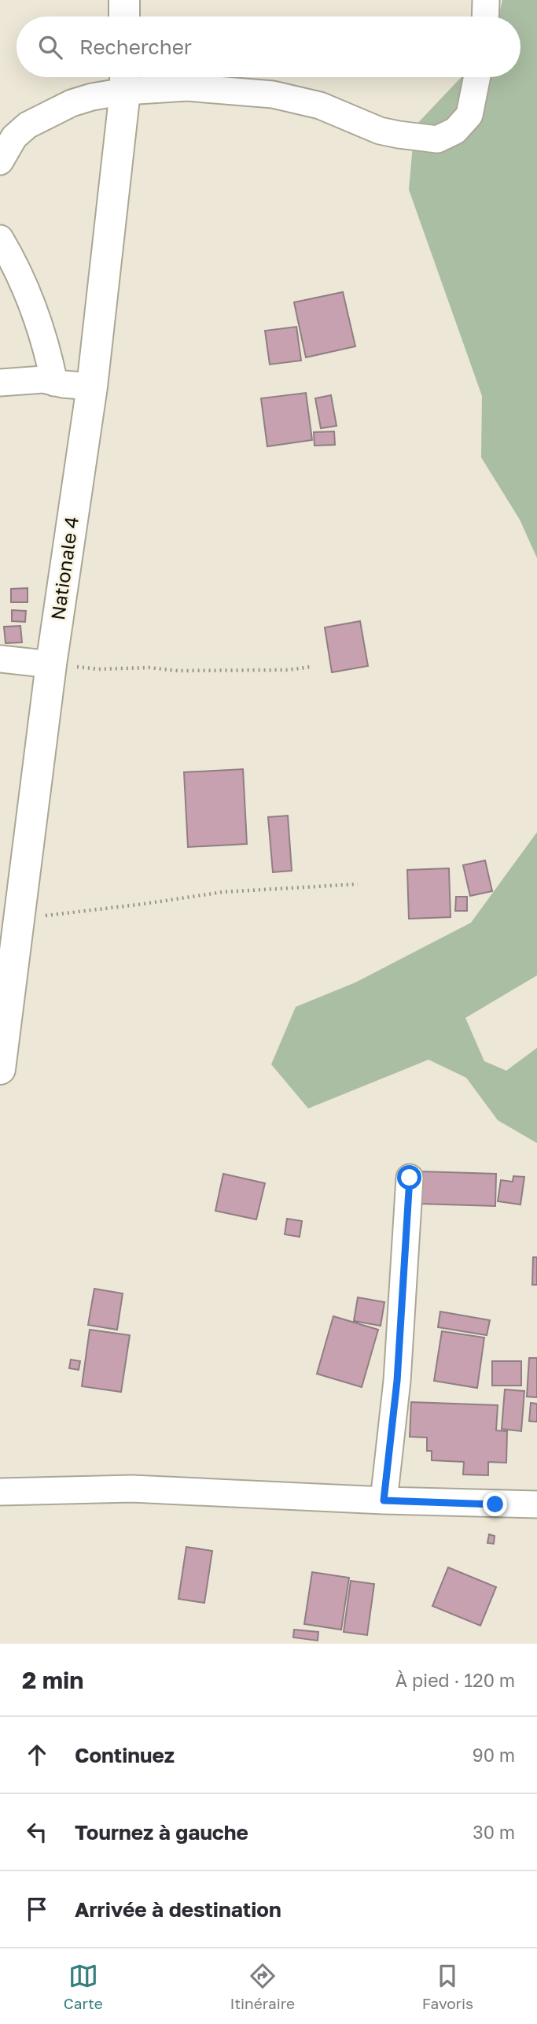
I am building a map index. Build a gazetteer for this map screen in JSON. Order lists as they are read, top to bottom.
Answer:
{
  "streets": {
    "highway": ["Nationale 4"]
  },
  "page": {
    "search": "Rechercher",
    "heading": ["2 min", "À pied · 120 m"],
    "list": [
      ["Continuez", "90 m"],
      ["Tournez à gauche", "30 m"],
      "Arrivée à destination"
    ],
    "nav": ["Carte", "Itinéraire", "Favoris"]
  }
}
